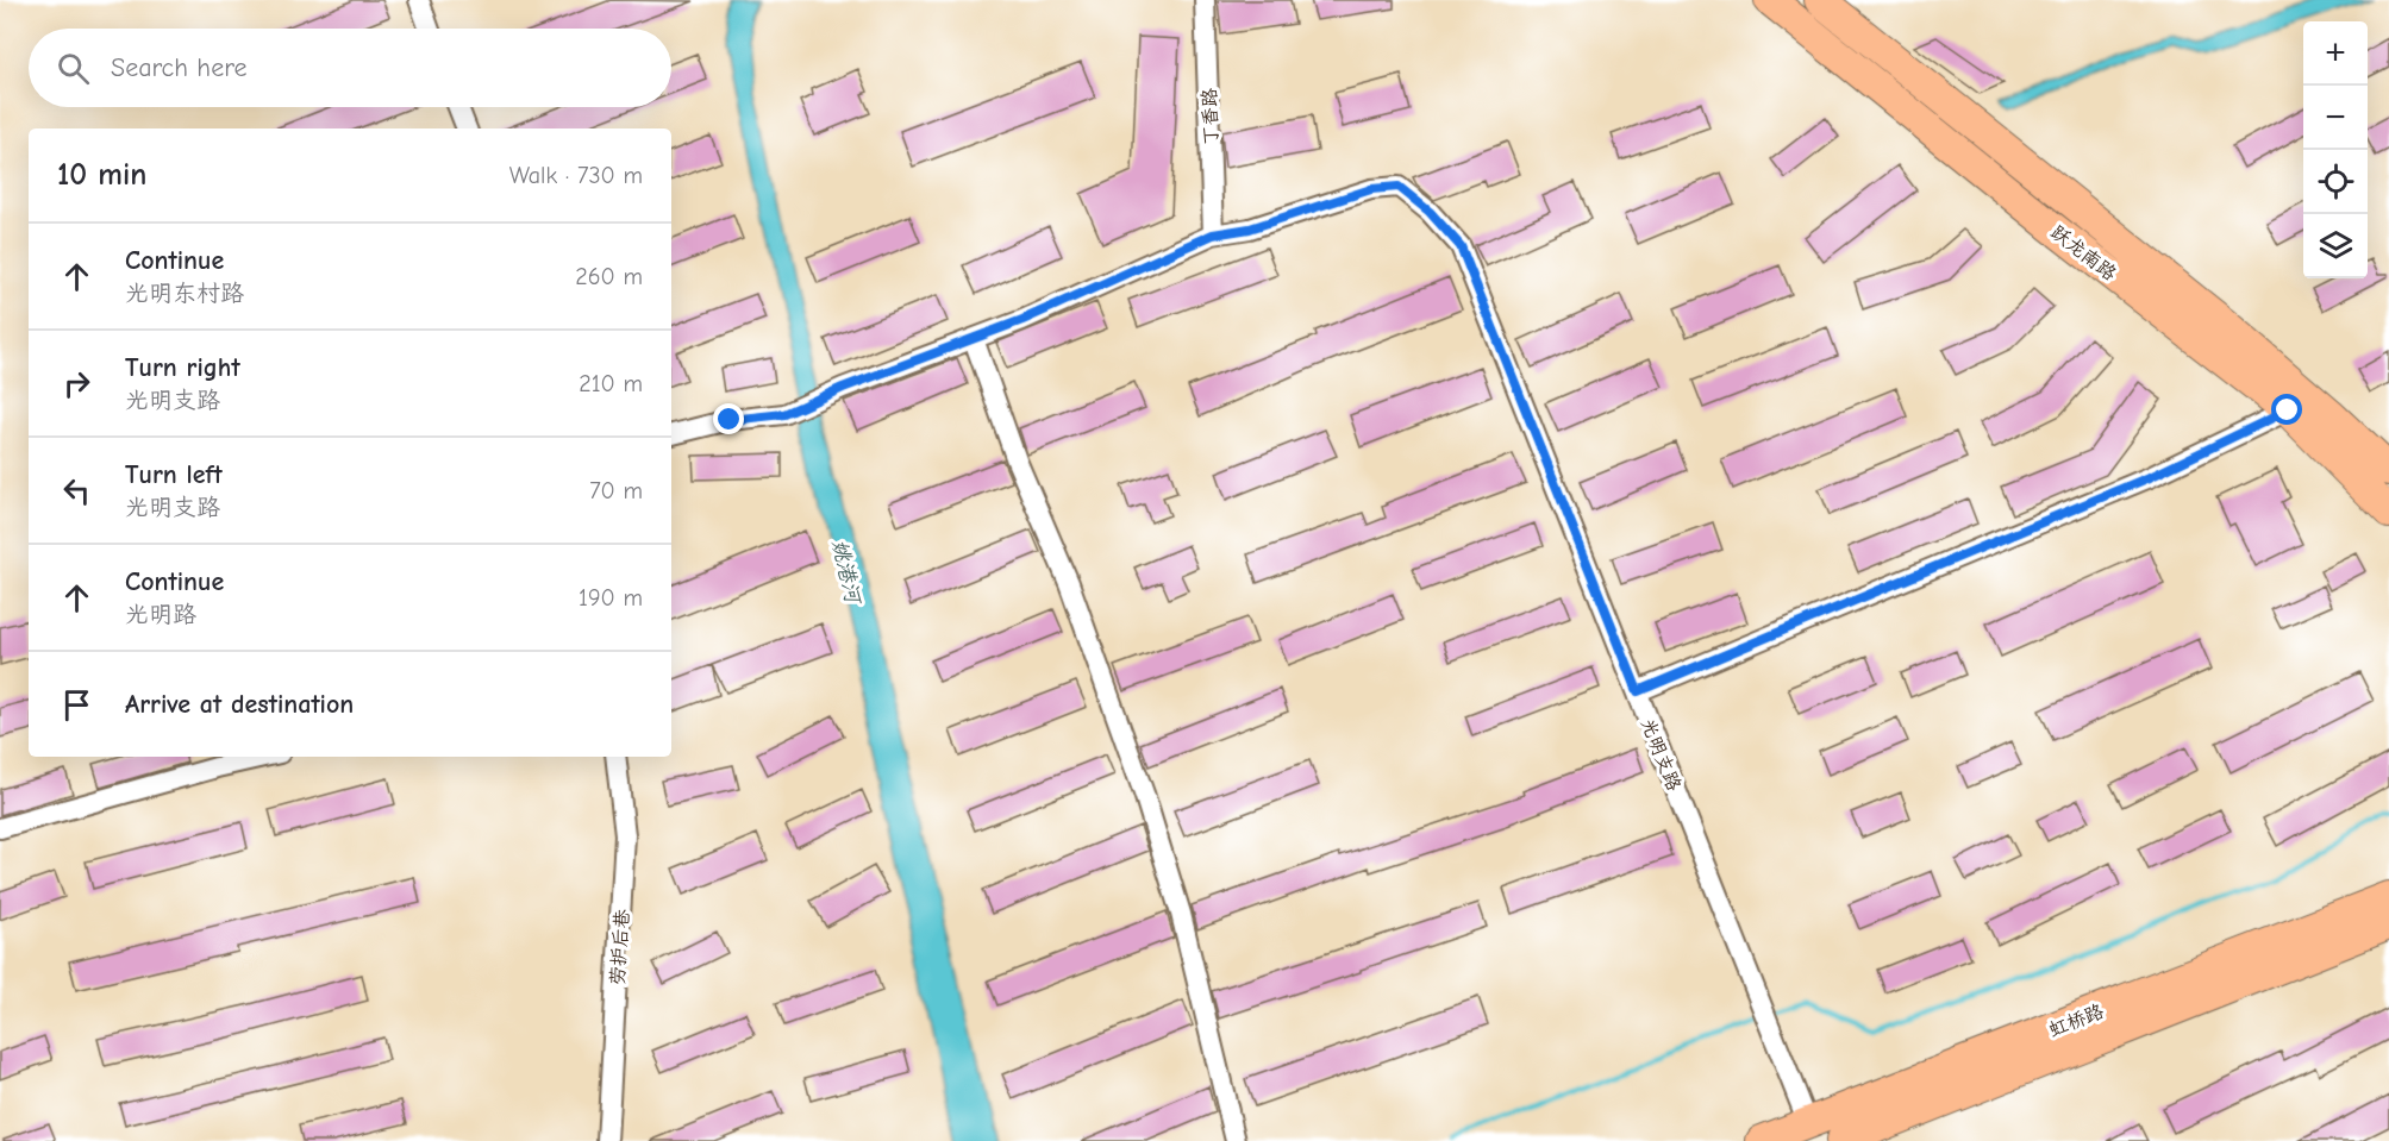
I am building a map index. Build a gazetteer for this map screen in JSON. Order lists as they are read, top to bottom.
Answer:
{
  "streets": {
    "main road": ["跃龙南路", "虹桥路"],
    "street": ["丁香路", "光明支路", "劳护后巷"]
  },
  "crossings": [
    ["丁香路", "光明支路"],
    ["光明支路", "虹桥路"]
  ],
  "water": ["姚港河"],
  "page": {
    "map_buttons": ["+", "−"],
    "search": "Search here",
    "heading": ["10 min", "Walk · 730 m"],
    "list": [
      ["Continue", "光明东村路", "260 m"],
      ["Turn right", "光明支路", "210 m"],
      ["Turn left", "光明支路", "70 m"],
      ["Continue", "光明路", "190 m"],
      "Arrive at destination"
    ]
  }
}
